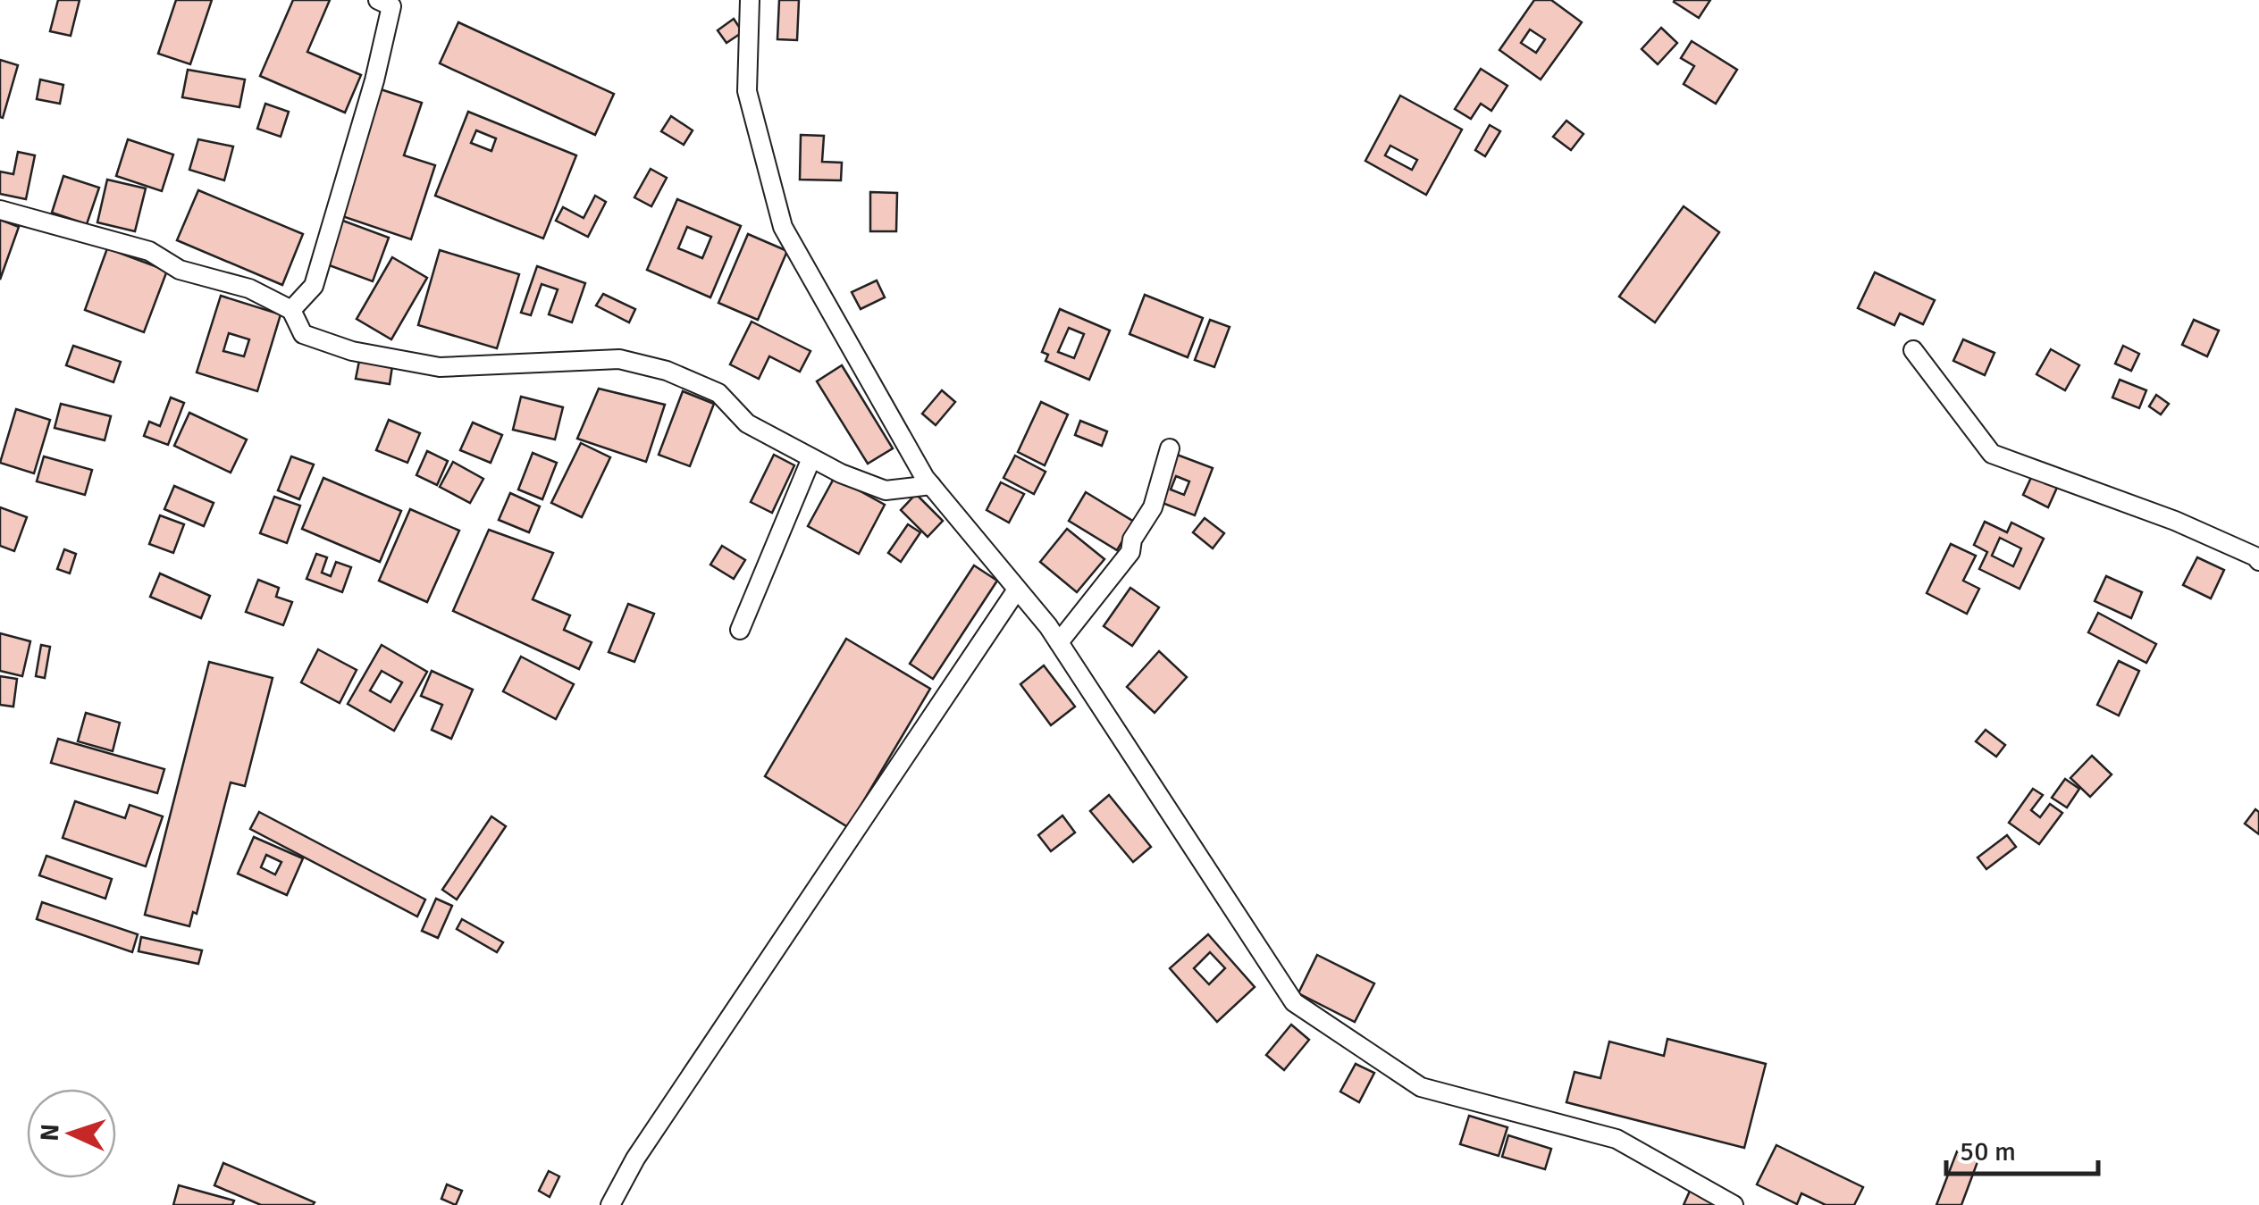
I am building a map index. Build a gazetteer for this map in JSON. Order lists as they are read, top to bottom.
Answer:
{
  "scale_bar": "50 m",
  "north": "left"
}
